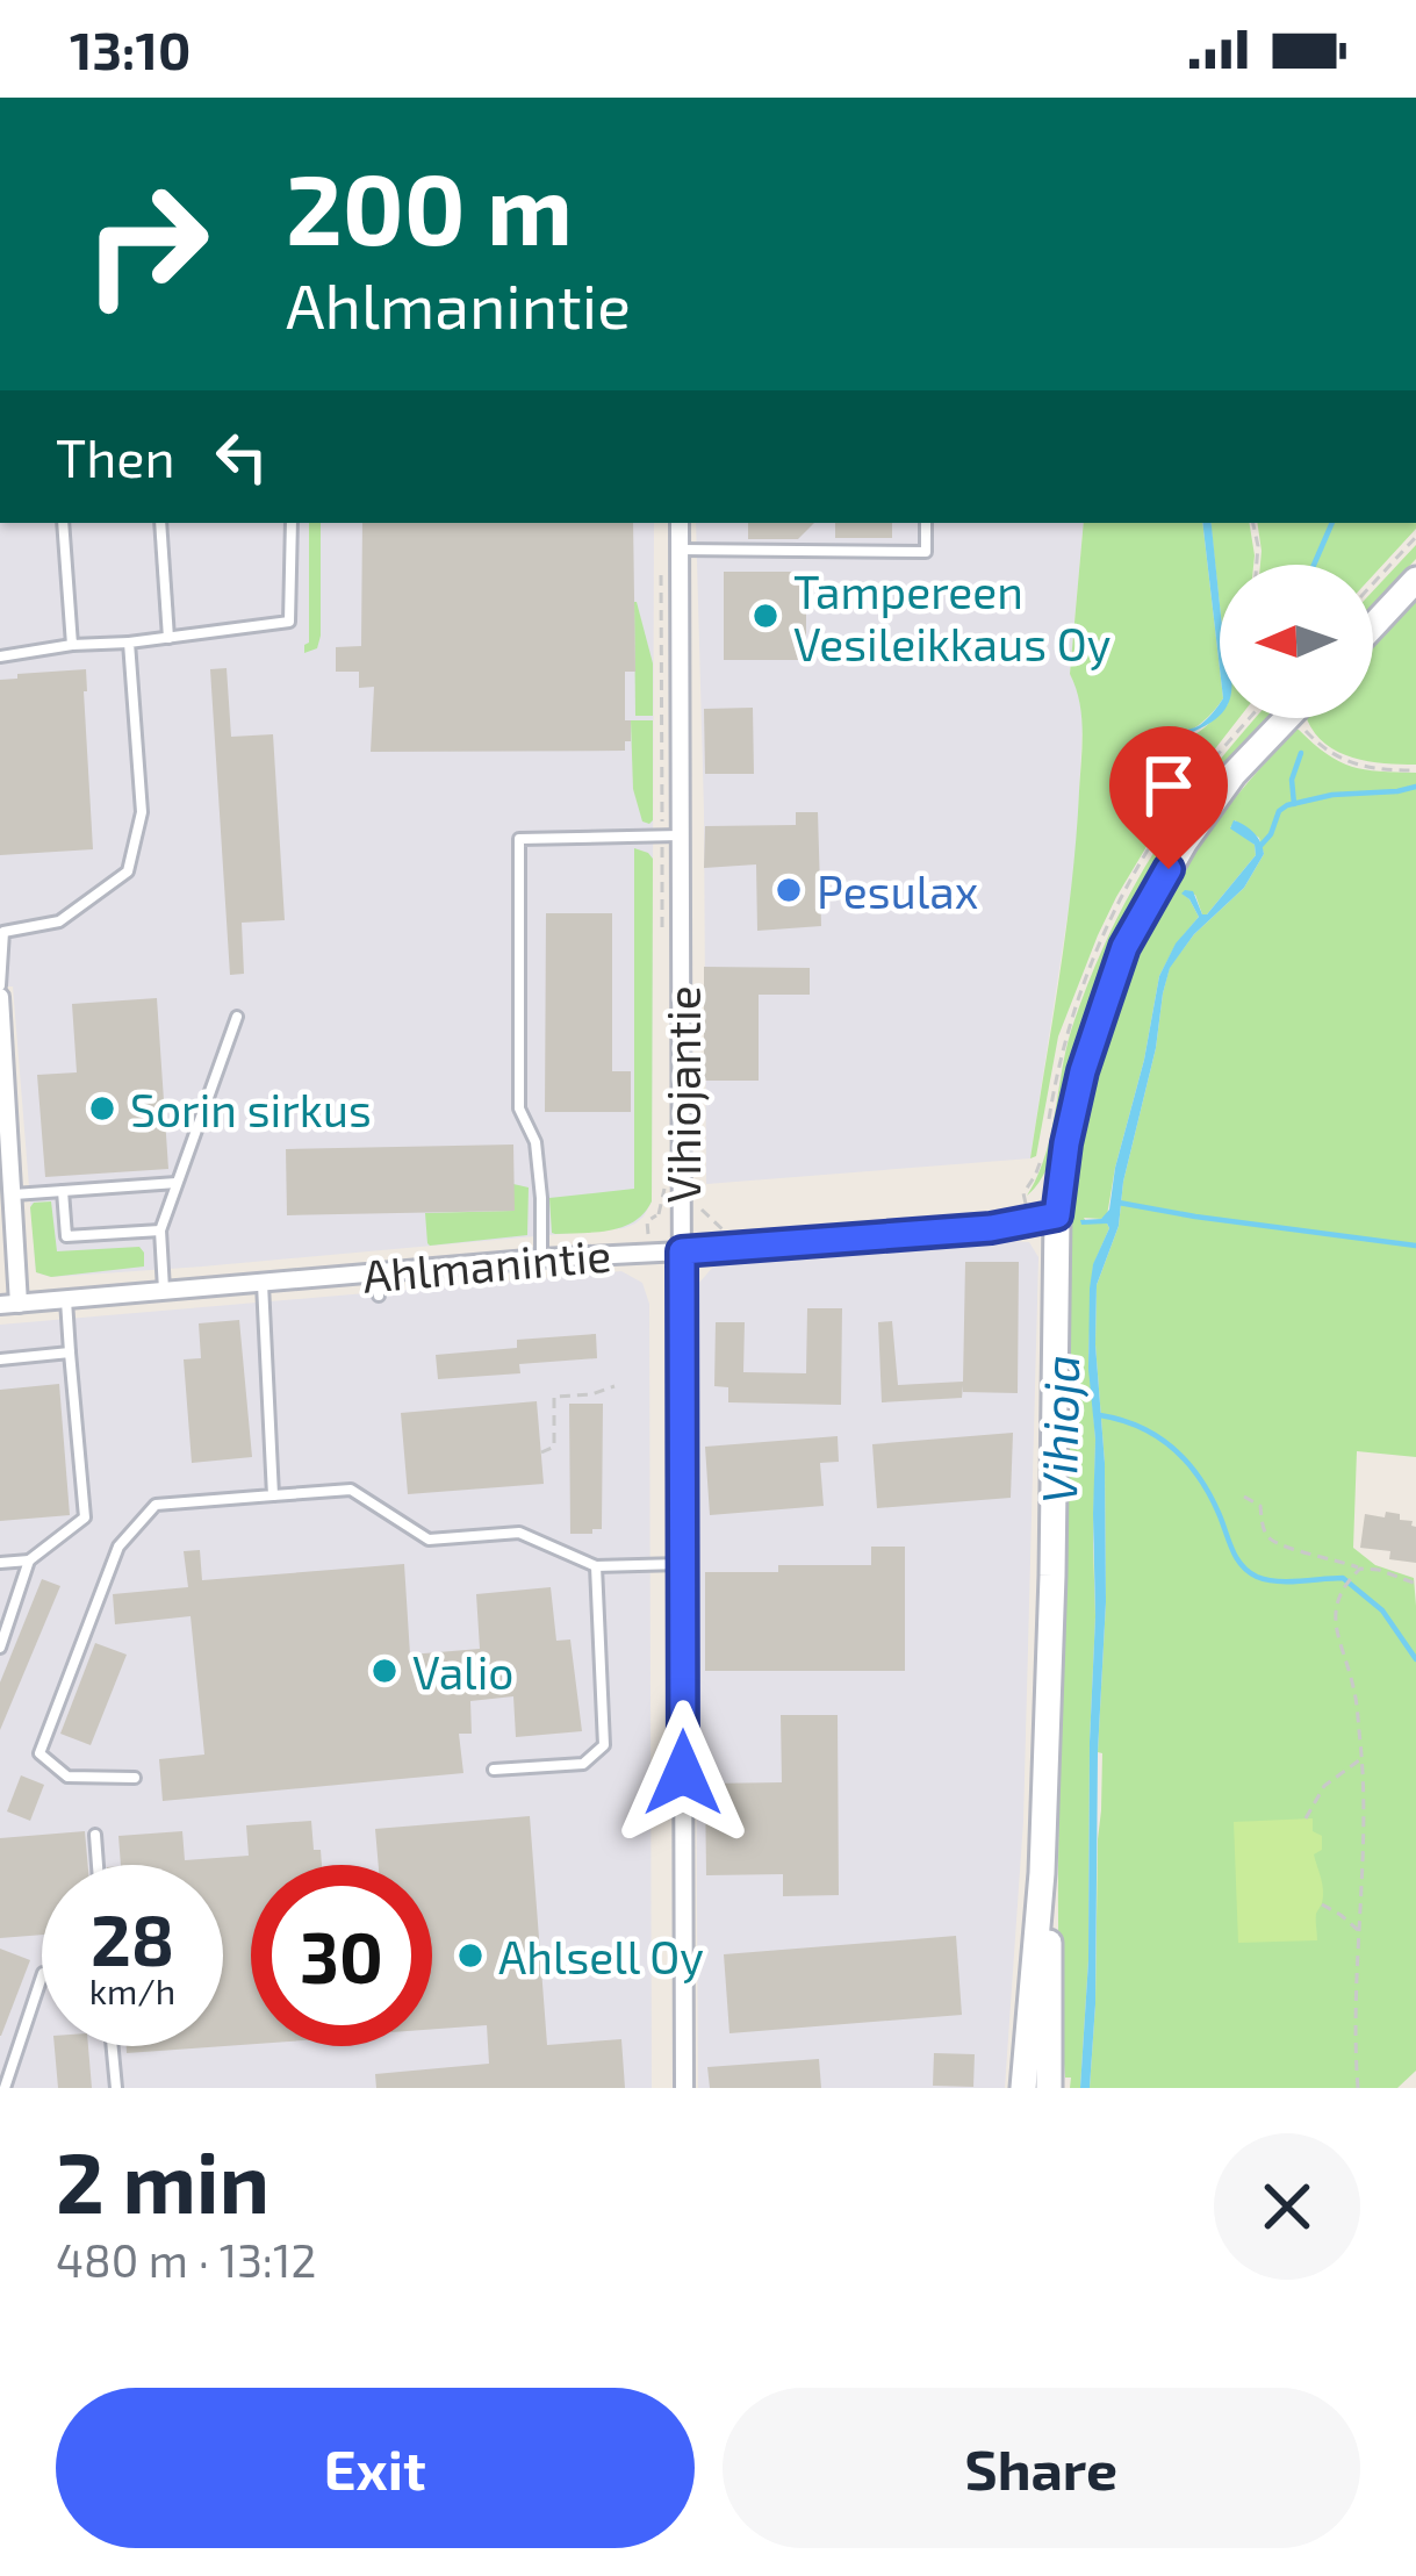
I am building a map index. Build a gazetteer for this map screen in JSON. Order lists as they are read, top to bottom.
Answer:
{
  "streets": {
    "street": ["Vihiojantie", "Ahlmanintie"]
  },
  "crossings": [
    ["Vihiojantie", "Ahlmanintie"]
  ],
  "water": ["Vihioja"],
  "places": [
    "Tampereen Vesileikkaus Oy",
    "Pesulax",
    "Sorin sirkus",
    "Valio",
    "Ahlsell Oy"
  ],
  "north": "left",
  "page": {
    "status": "13:10",
    "turn": ["200 m", "Ahlmanintie"],
    "then": "Then",
    "speed": "28 km/h",
    "limit": "30",
    "heading": ["2 min", "480 m · 13:12"],
    "buttons": ["Exit", "Share"]
  }
}
